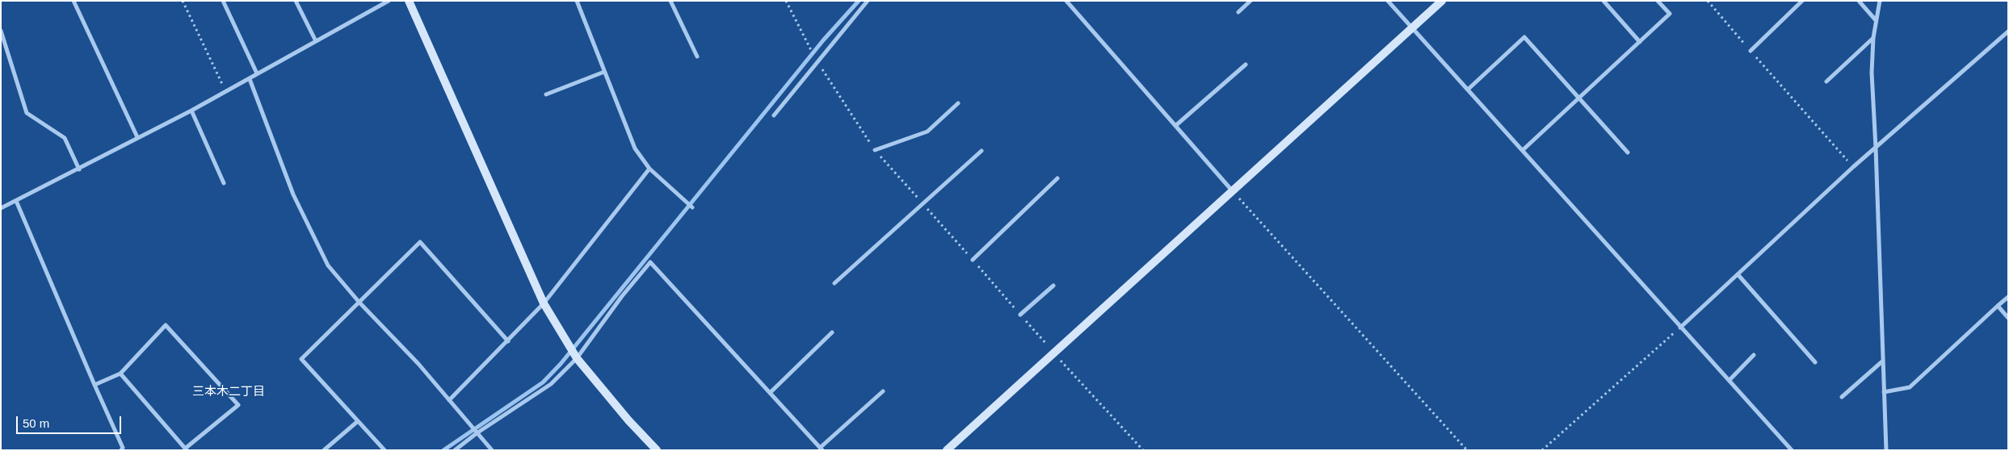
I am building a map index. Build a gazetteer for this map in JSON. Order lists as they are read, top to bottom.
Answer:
{
  "districts": ["三本木二丁目"],
  "scale_bar": "50 m"
}
